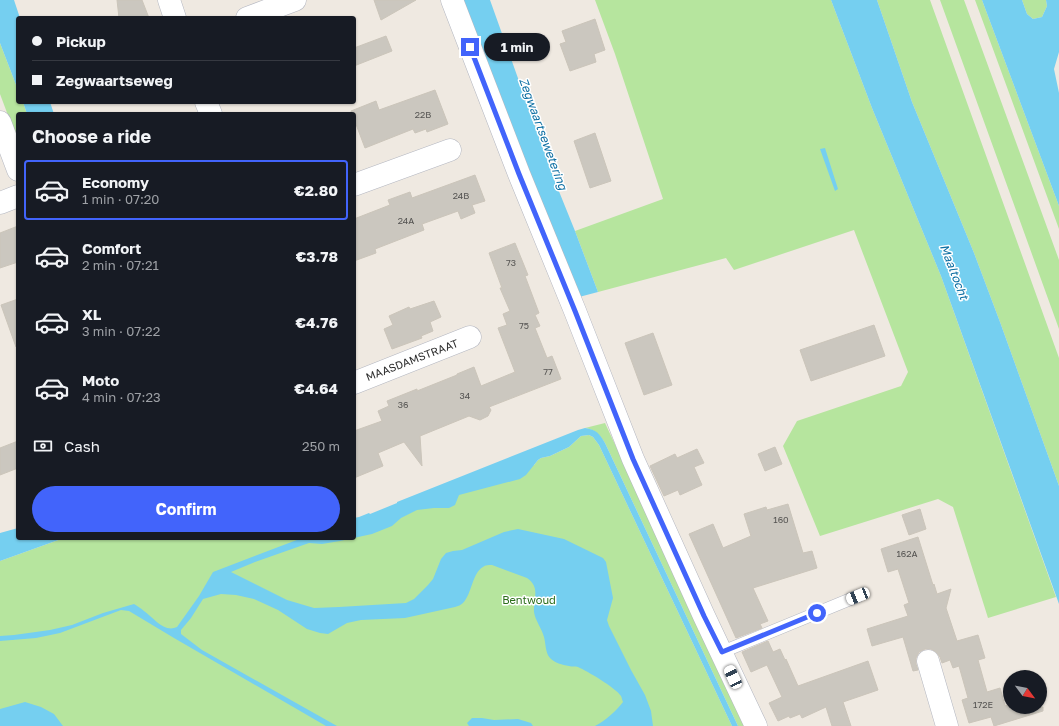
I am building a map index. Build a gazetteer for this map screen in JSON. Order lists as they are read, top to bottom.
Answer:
{
  "streets": {
    "main road": ["MAASDAMSTRAAT"]
  },
  "water": ["Zegwaartsewetering", "Maaltocht"],
  "parks": ["Bentwoud"],
  "house_numbers": [
    "22B",
    "24B",
    "24A",
    "73",
    "75",
    "77",
    "34",
    "36",
    "160",
    "162A",
    "172E"
  ],
  "north": "bottom right",
  "page": {
    "banner": ["Pickup", "Zegwaartseweg"],
    "bubble": "1 min",
    "heading": "Choose a ride",
    "list": [
      {
        "name": "Economy",
        "note": "1 min · 07:20",
        "value": "€2.80"
      },
      {
        "name": "Comfort",
        "note": "2 min · 07:21",
        "value": "€3.78"
      },
      {
        "name": "XL",
        "note": "3 min · 07:22",
        "value": "€4.76"
      },
      {
        "name": "Moto",
        "note": "4 min · 07:23",
        "value": "€4.64"
      }
    ],
    "pay": ["Cash", "250 m"],
    "buttons": "Confirm"
  }
}
